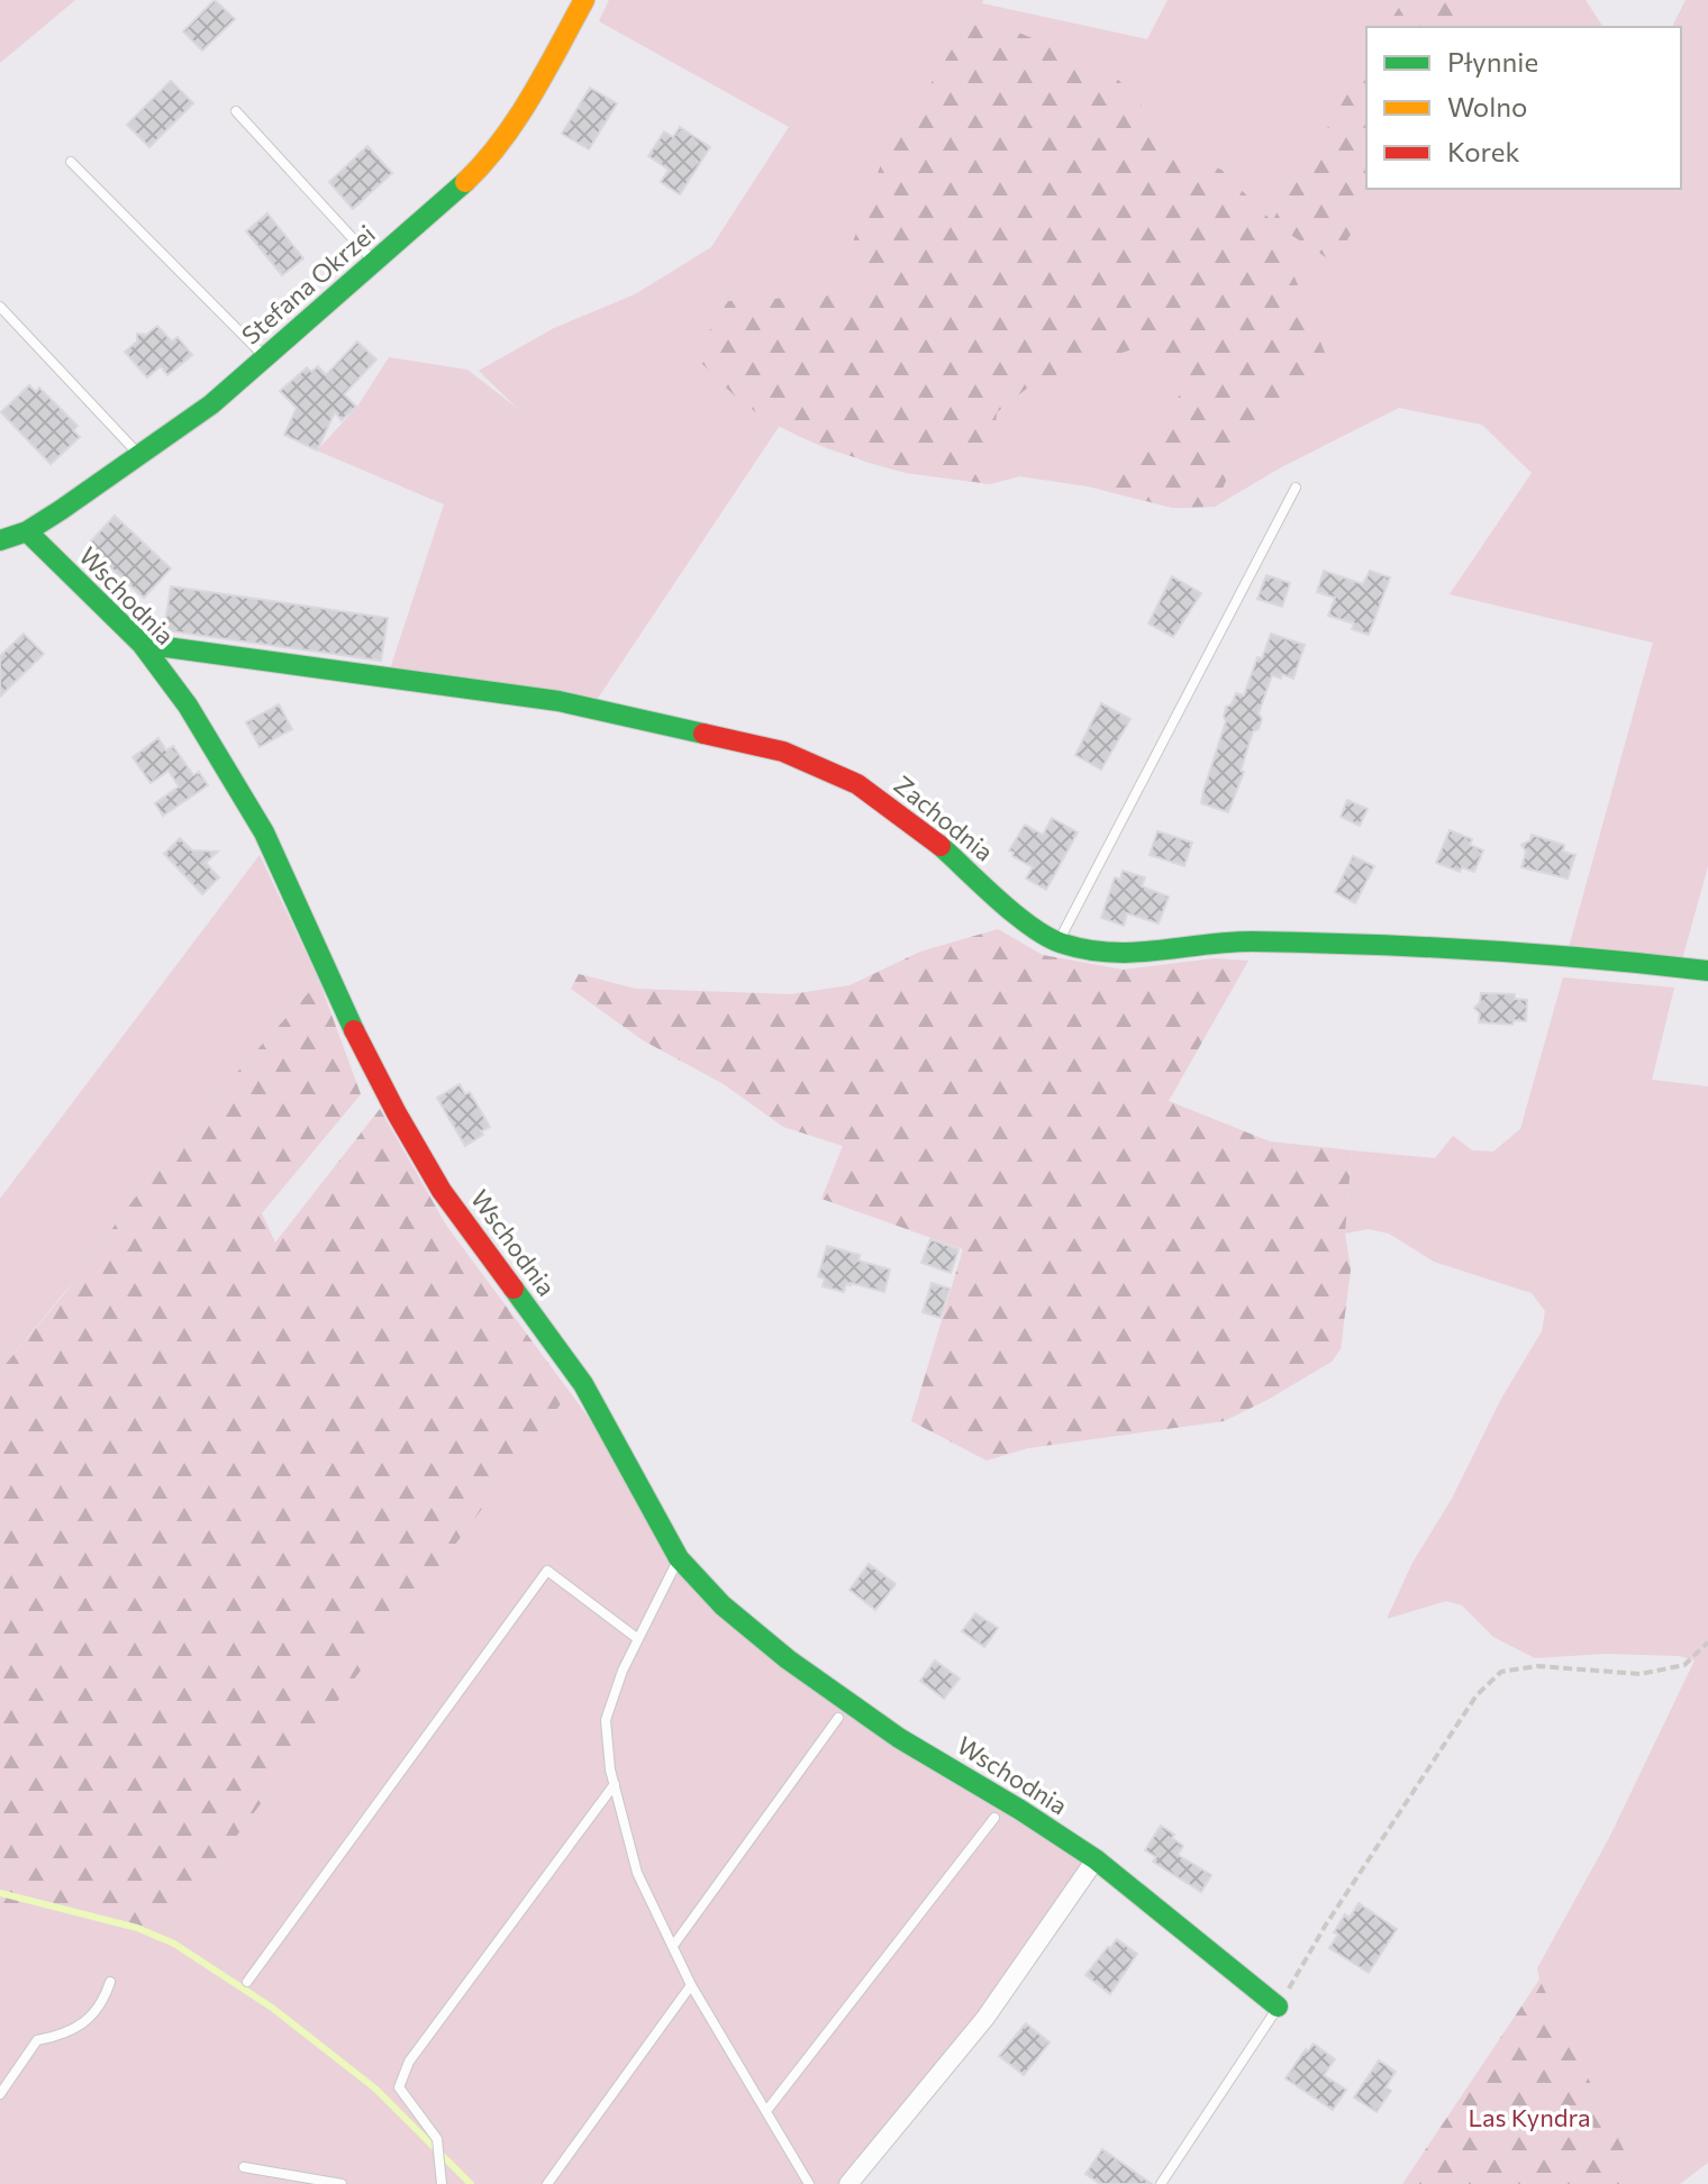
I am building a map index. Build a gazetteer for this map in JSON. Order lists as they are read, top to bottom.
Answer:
{
  "streets": {
    "street": ["Stefana Okrzei", "Wschodnia", "Zachodnia"]
  },
  "crossings": [
    ["Stefana Okrzei", "Wschodnia"],
    ["Wschodnia", "Zachodnia"]
  ],
  "parks": ["Las Kyndra"],
  "legend": ["Płynnie", "Wolno", "Korek"]
}
